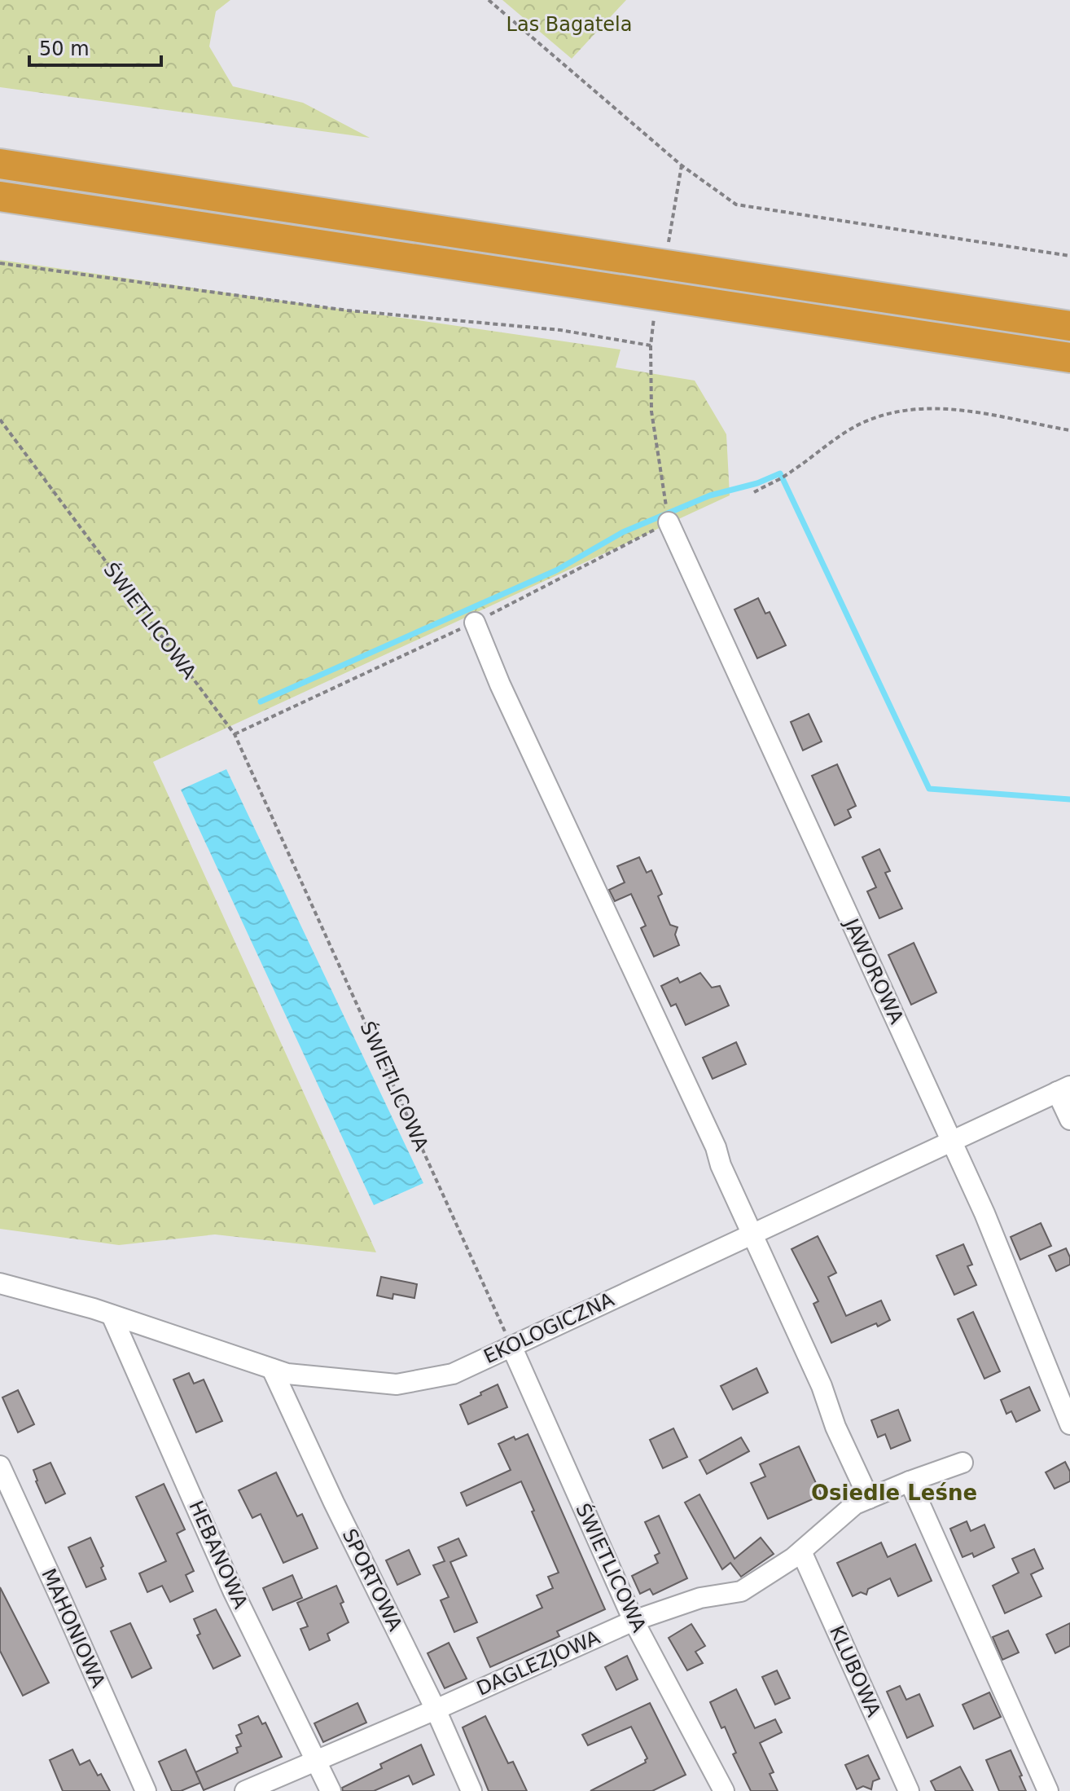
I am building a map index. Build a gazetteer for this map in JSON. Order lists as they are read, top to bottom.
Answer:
{
  "streets": {
    "street": [
      "ŚWIETLICOWA",
      "JAWOROWA",
      "EKOLOGICZNA",
      "HEBANOWA",
      "SPORTOWA",
      "MAHONIOWA",
      "DAGLEZJOWA",
      "KLUBOWA"
    ]
  },
  "crossings": [
    ["ŚWIETLICOWA", "EKOLOGICZNA"],
    ["ŚWIETLICOWA", "DAGLEZJOWA"],
    ["JAWOROWA", "EKOLOGICZNA"],
    ["EKOLOGICZNA", "HEBANOWA"],
    ["EKOLOGICZNA", "SPORTOWA"],
    ["HEBANOWA", "DAGLEZJOWA"],
    ["SPORTOWA", "DAGLEZJOWA"],
    ["DAGLEZJOWA", "KLUBOWA"]
  ],
  "districts": ["Osiedle Leśne"],
  "parks": ["Las Bagatela"],
  "scale_bar": "50 m"
}
